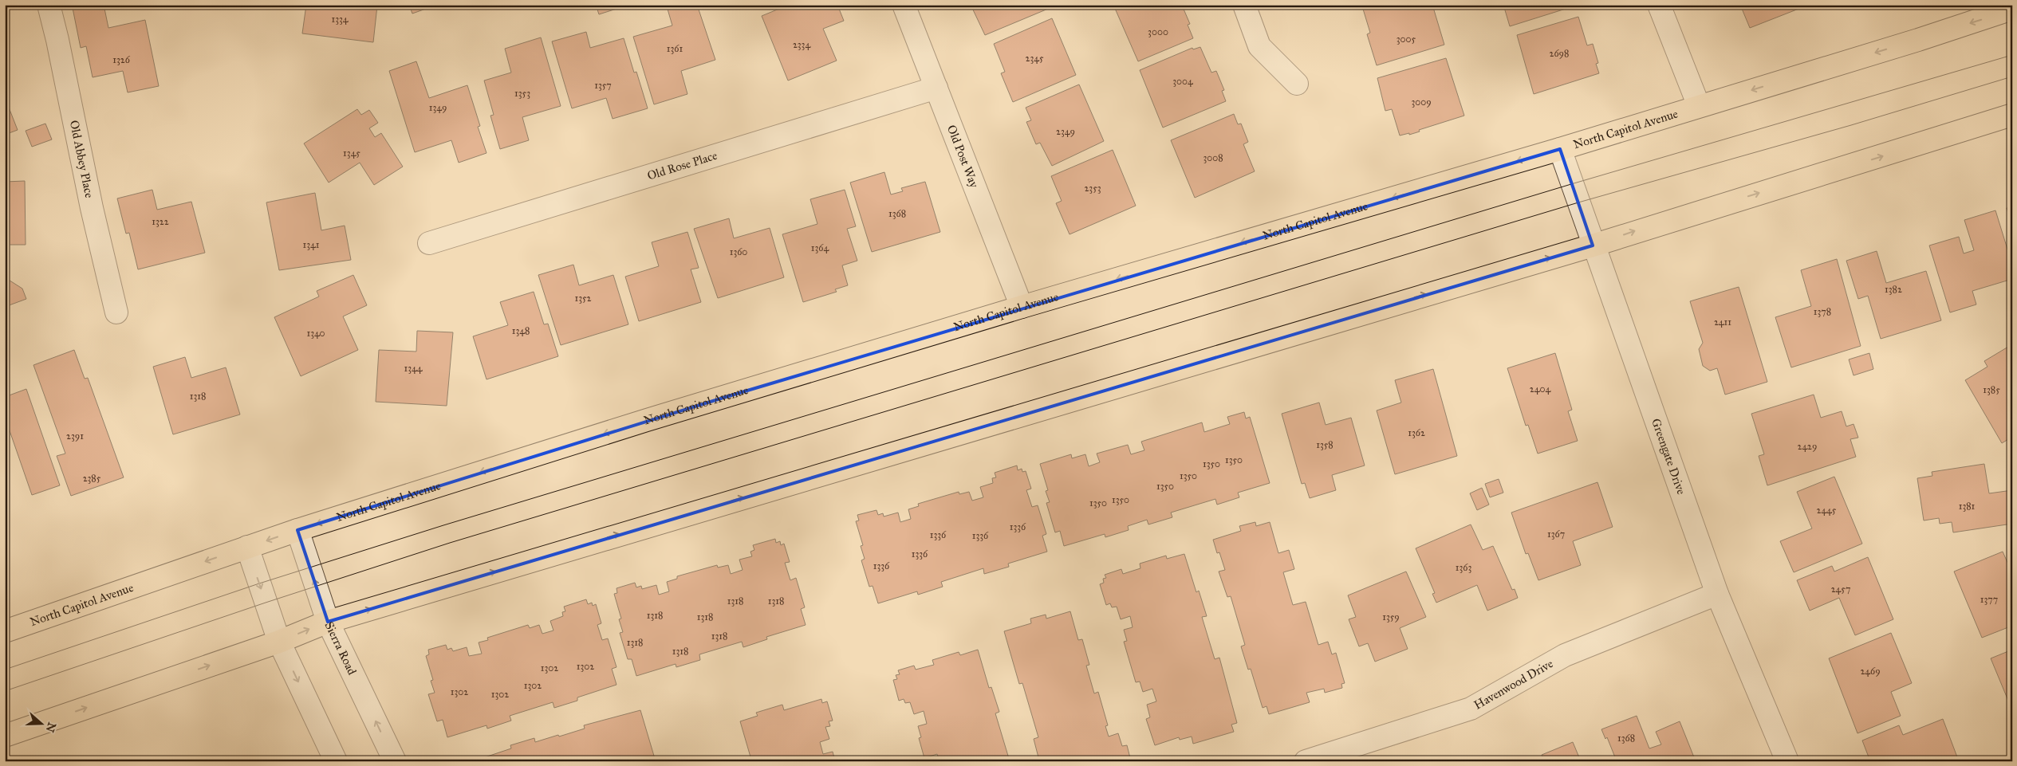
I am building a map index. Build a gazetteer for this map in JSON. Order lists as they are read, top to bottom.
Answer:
{
  "streets": {
    "main road": ["North Capitol Avenue"],
    "street": [
      "Old Post Way",
      "Old Abbey Place",
      "Old Rose Place",
      "Greengate Drive",
      "Sierra Road",
      "Havenwood Drive"
    ]
  },
  "crossings": [
    ["North Capitol Avenue", "Old Post Way"],
    ["North Capitol Avenue", "Greengate Drive"],
    ["North Capitol Avenue", "Sierra Road"],
    ["Old Post Way", "Old Rose Place"],
    ["Greengate Drive", "Havenwood Drive"]
  ],
  "house_numbers": [
    "1334",
    "3000",
    "3005",
    "2334",
    "1361",
    "2698",
    "2345",
    "1326",
    "3004",
    "1357",
    "1353",
    "3009",
    "1349",
    "2349",
    "1345",
    "3008",
    "2353",
    "1368",
    "1322",
    "1341",
    "1364",
    "1360",
    "1382",
    "1352",
    "1378",
    "2411",
    "1348",
    "1340",
    "1344",
    "2404",
    "1385",
    "1318",
    "1362",
    "2391",
    "1358",
    "2429",
    "1350",
    "1350",
    "1350",
    "2385",
    "1350",
    "1350",
    "1350",
    "1381",
    "2445",
    "1336",
    "1367",
    "1336",
    "1336",
    "1336",
    "1336",
    "1363",
    "2457",
    "1377",
    "1318",
    "1318",
    "1318",
    "1318",
    "1359",
    "1318",
    "1318",
    "1318",
    "1302",
    "1302",
    "2469",
    "1302",
    "1302",
    "1302",
    "1368"
  ],
  "north": "right"
}
